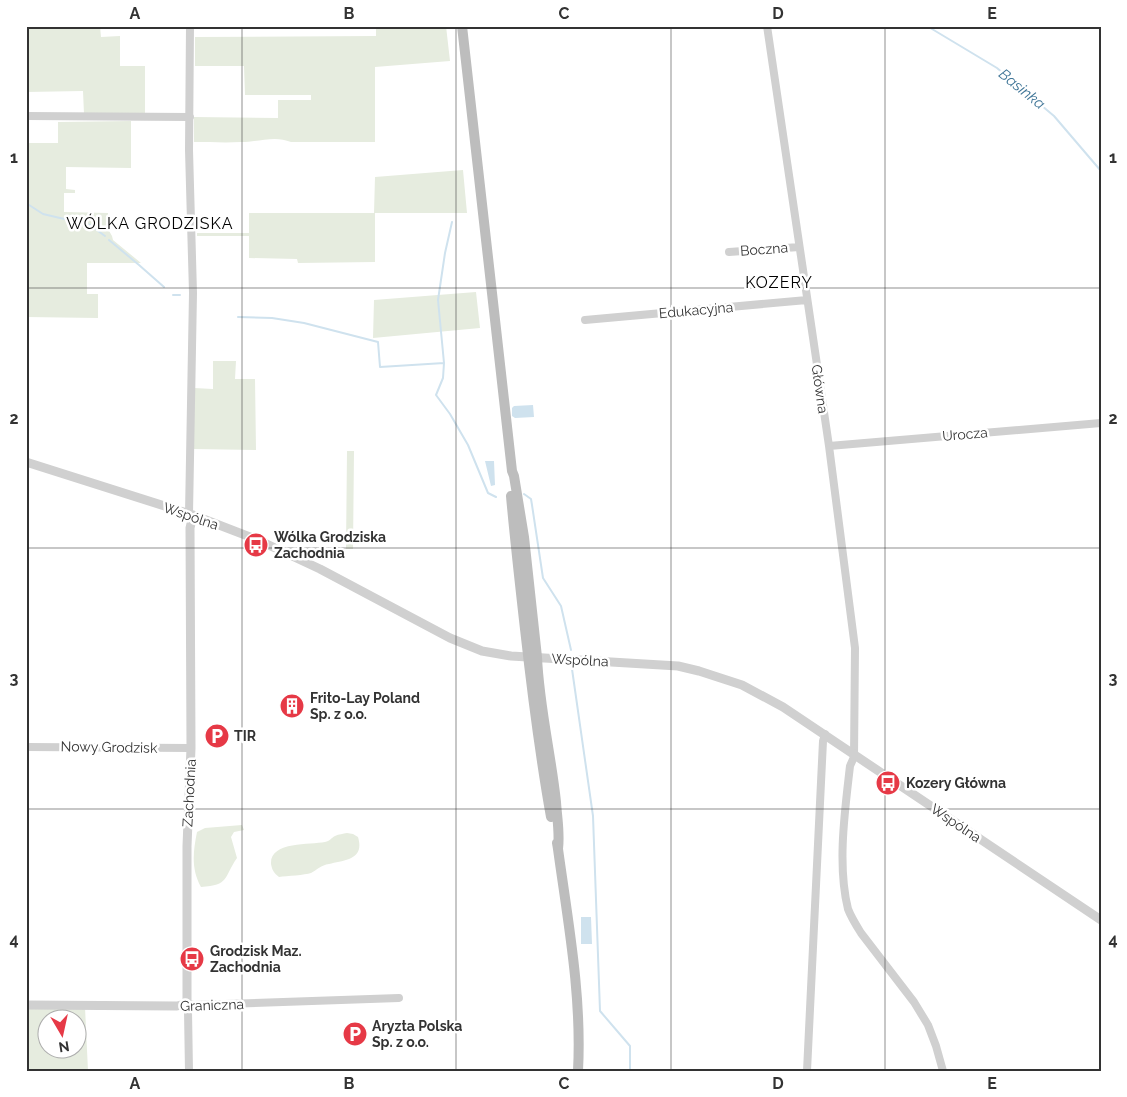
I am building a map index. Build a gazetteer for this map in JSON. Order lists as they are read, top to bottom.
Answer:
{
  "streets": {
    "street": [
      "Boczna",
      "Edukacyjna",
      "Główna",
      "Urocza",
      "Wspólna",
      "Nowy Grodzisk",
      "Zachodnia",
      "Graniczna"
    ]
  },
  "crossings": [
    ["Boczna", "Główna"],
    ["Edukacyjna", "Główna"],
    ["Główna", "Urocza"],
    ["Główna", "Wspólna"],
    ["Wspólna", "Zachodnia"],
    ["Nowy Grodzisk", "Zachodnia"],
    ["Zachodnia", "Graniczna"]
  ],
  "districts": ["WÓLKA GRODZISKA", "KOZERY"],
  "water": ["Basinka"],
  "places": {
    "bus stop": ["Wólka Grodziska Zachodnia", "Kozery Główna", "Grodzisk Maz. Zachodnia"],
    "building": ["Frito-Lay Poland Sp. z o.o."],
    "parking": ["TIR", "Aryzta Polska Sp. z o.o."]
  },
  "north": "bottom",
  "grid": {
    "columns": [
      "A",
      "B",
      "C",
      "D",
      "E"
    ],
    "rows": [
      "1",
      "2",
      "3",
      "4"
    ]
  }
}
